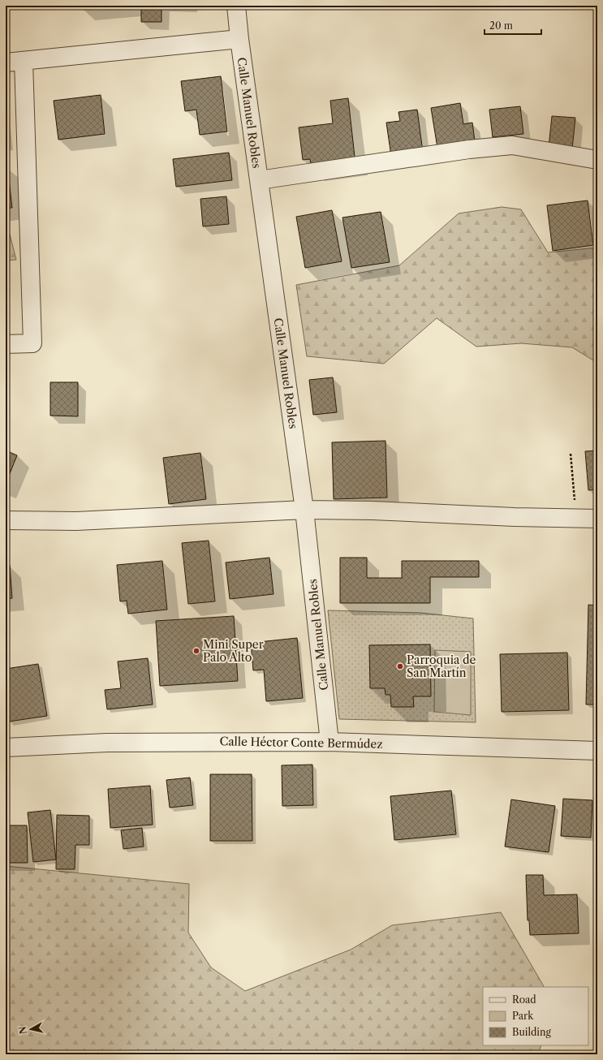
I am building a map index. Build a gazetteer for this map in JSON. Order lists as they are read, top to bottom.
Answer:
{
  "streets": {
    "street": ["Calle Manuel Robles", "Calle Héctor Conte Bermúdez"]
  },
  "crossings": [
    ["Calle Manuel Robles", "Calle Héctor Conte Bermúdez"]
  ],
  "places": ["Mini Super Palo Alto", "Parroquia de San Martín"],
  "legend": ["Road", "Park", "Building"],
  "scale_bar": "20 m",
  "north": "left"
}
